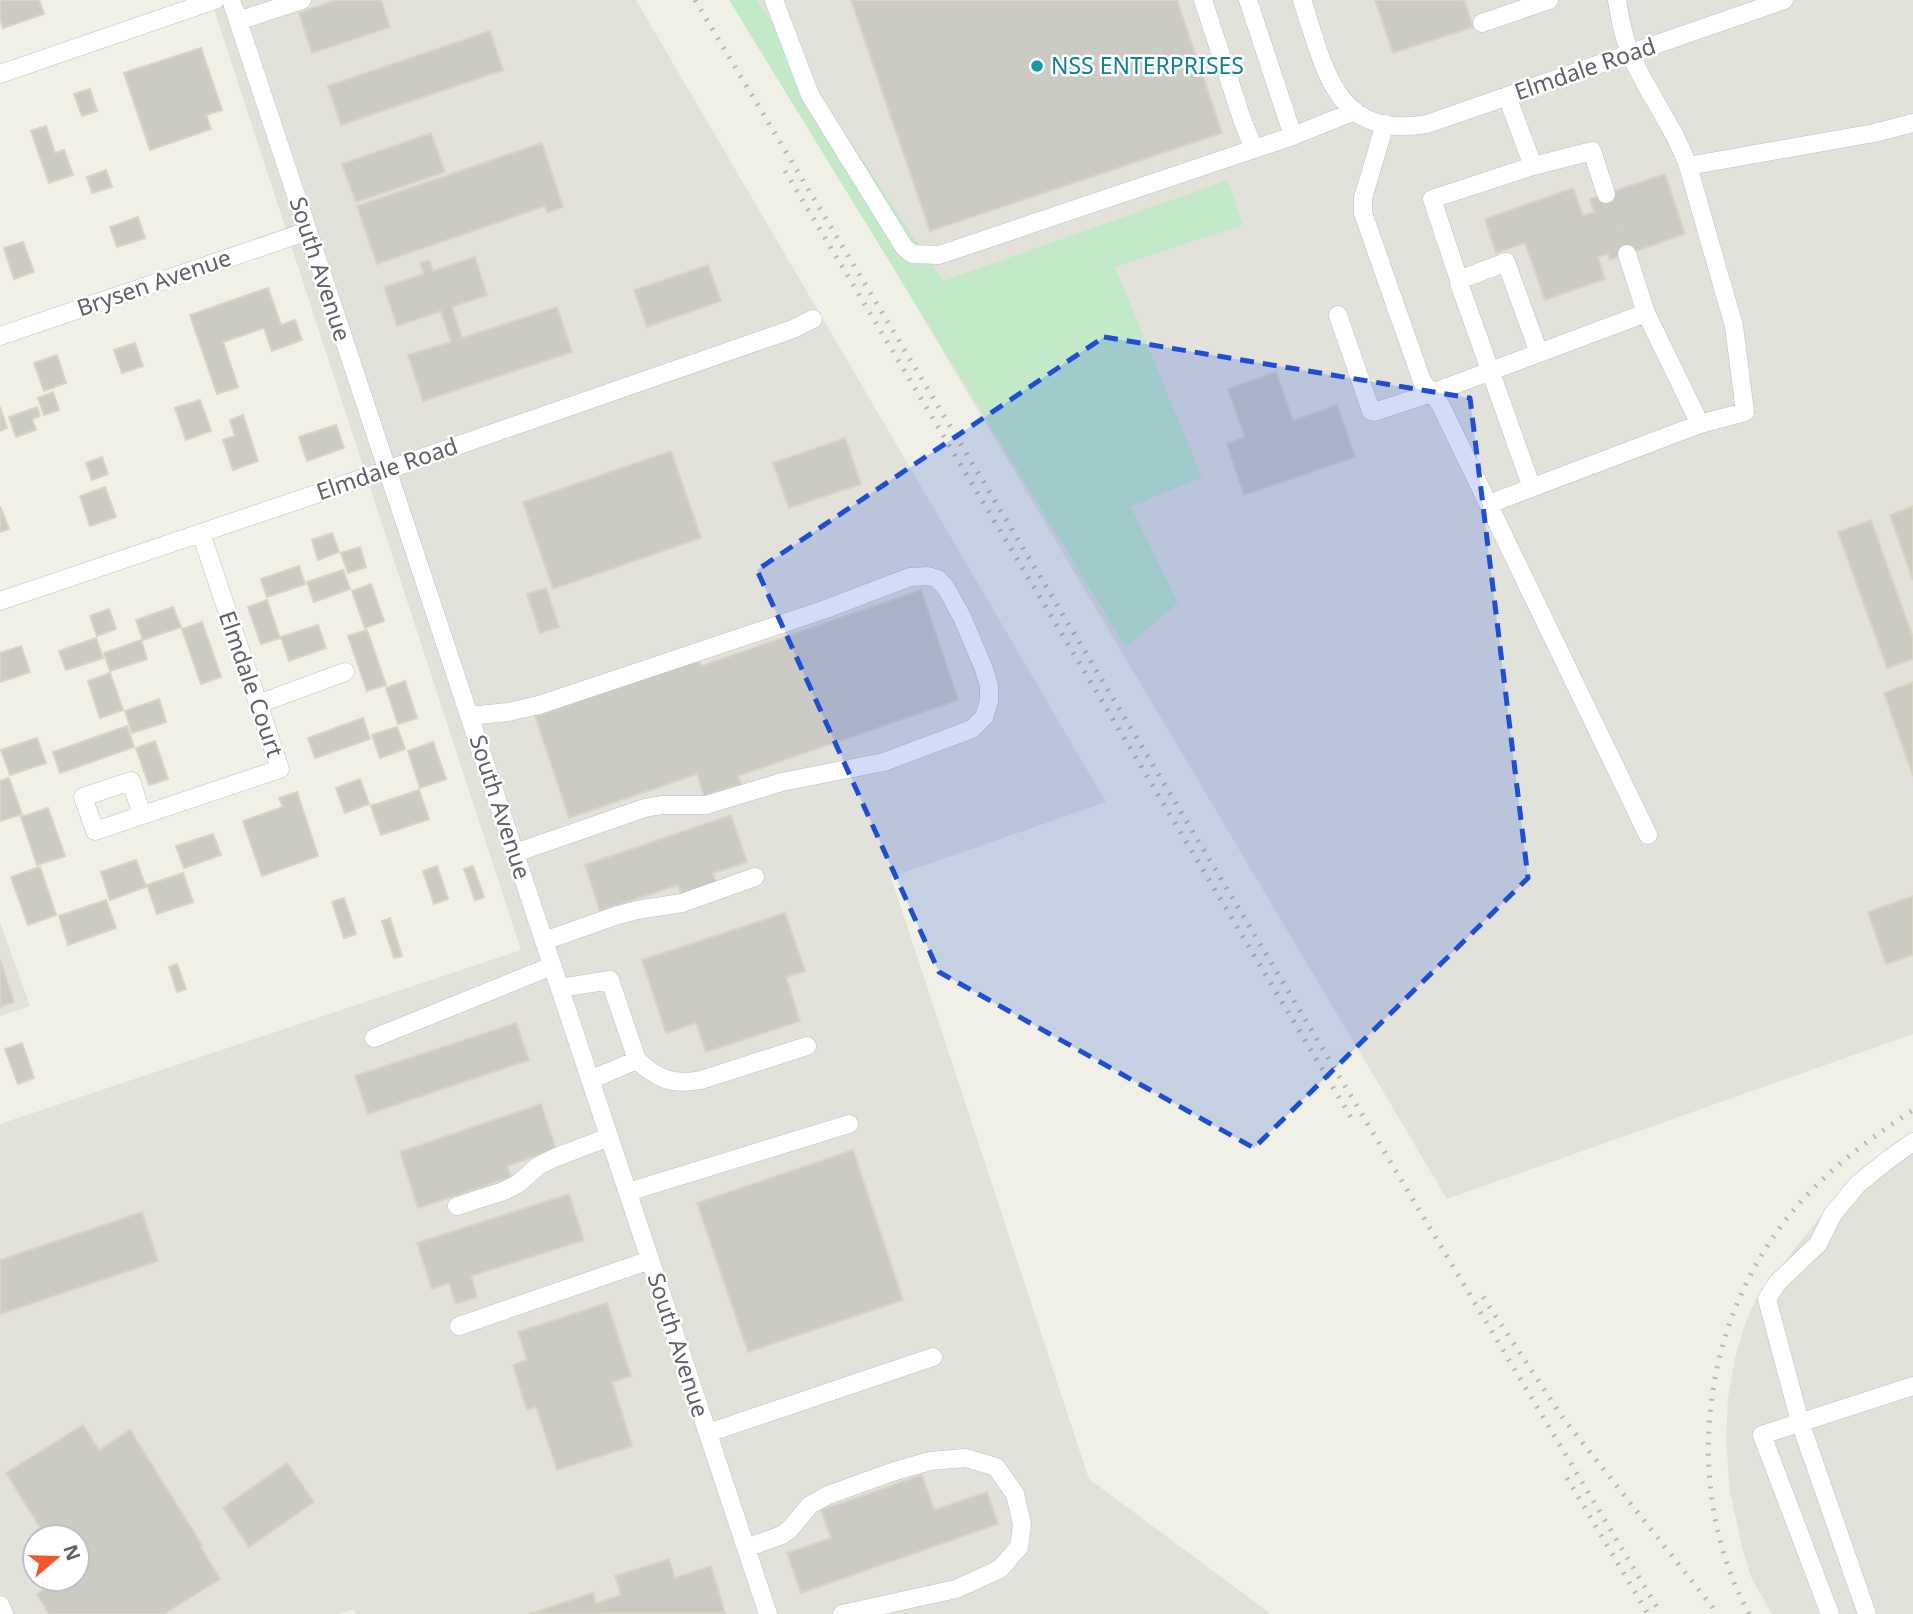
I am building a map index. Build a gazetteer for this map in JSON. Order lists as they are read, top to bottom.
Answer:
{
  "streets": {
    "street": [
      "Elmdale Road",
      "South Avenue",
      "Brysen Avenue",
      "Elmdale Court"
    ]
  },
  "crossings": [
    ["Elmdale Road", "South Avenue"],
    ["Elmdale Road", "Elmdale Court"],
    ["South Avenue", "Brysen Avenue"]
  ],
  "places": ["NSS ENTERPRISES"],
  "north": "right"
}
